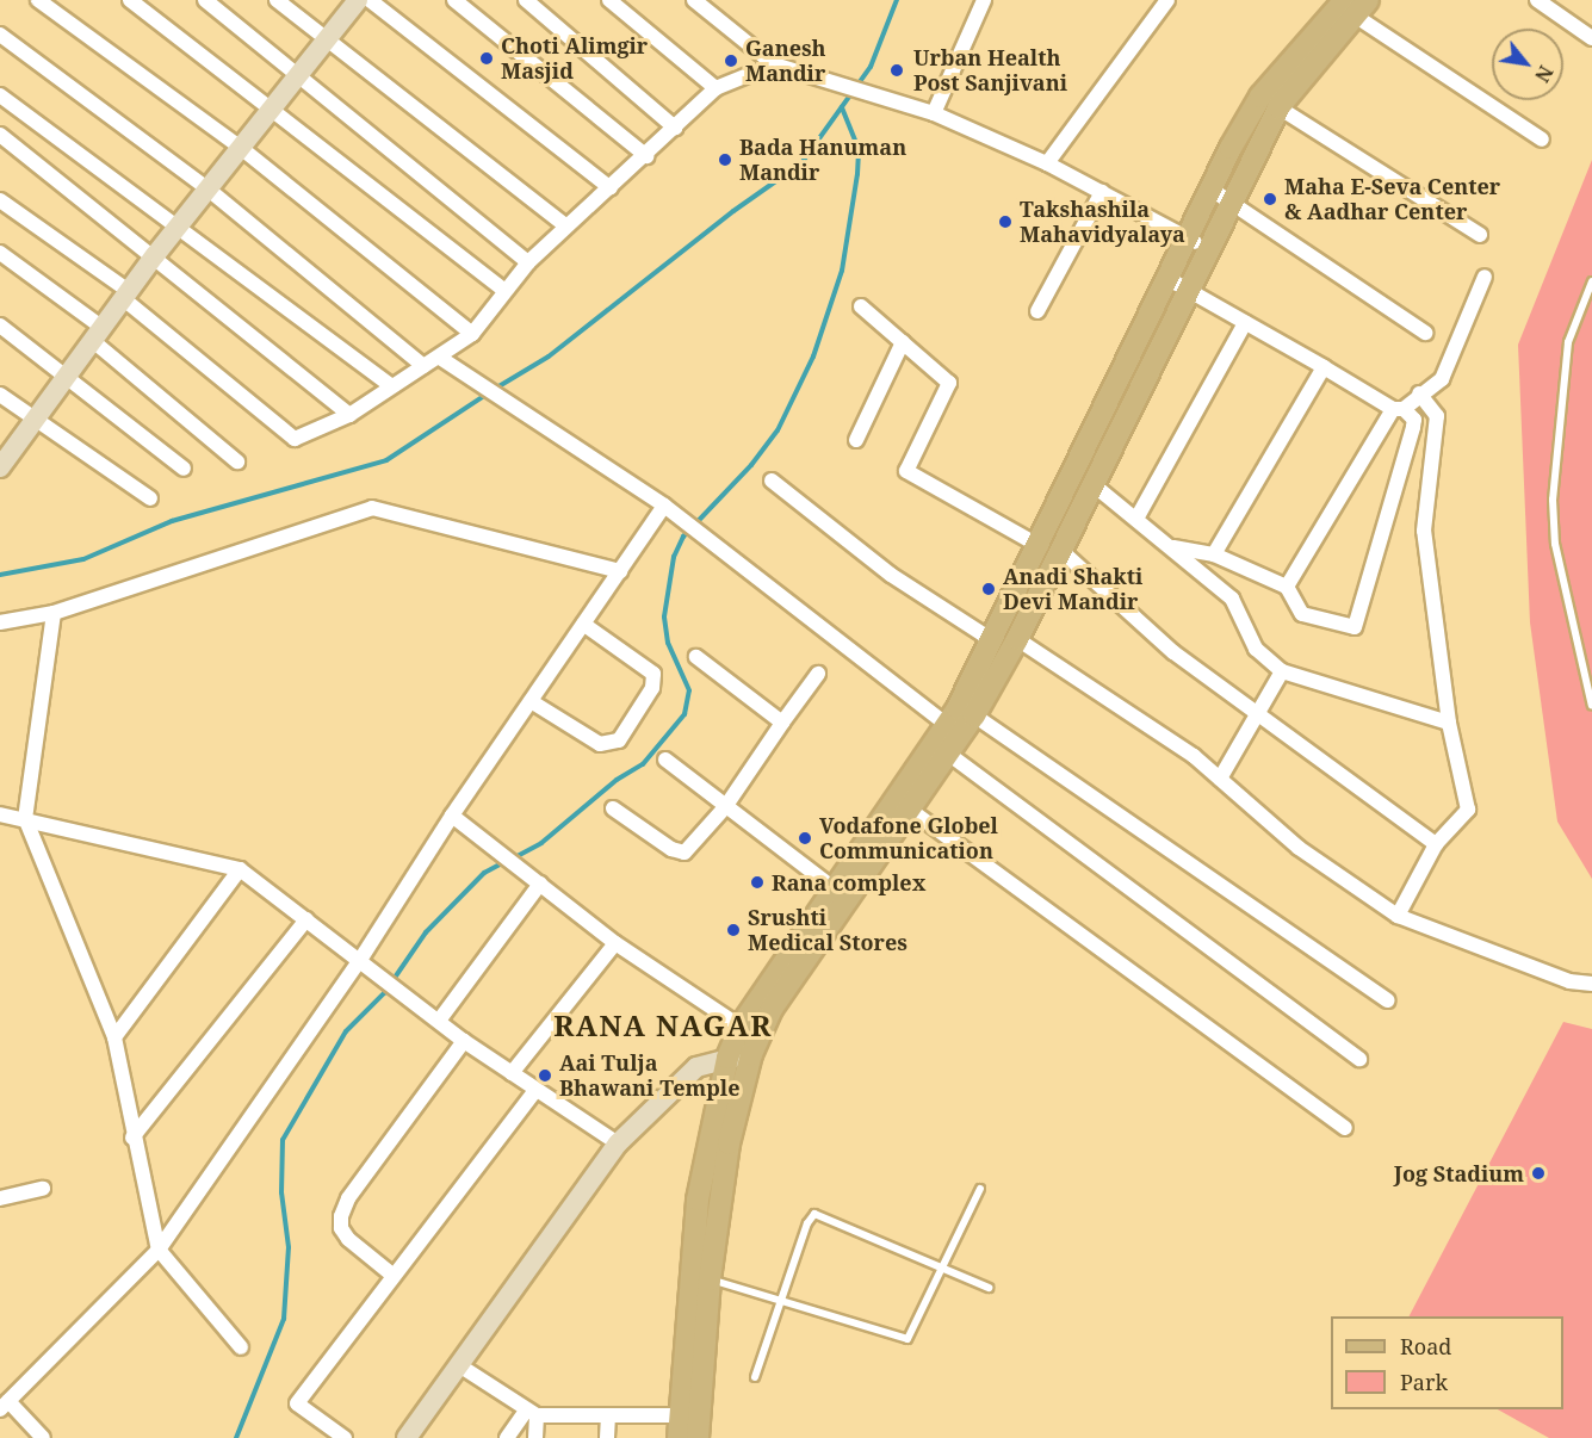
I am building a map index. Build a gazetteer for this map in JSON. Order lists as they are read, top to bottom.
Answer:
{
  "districts": ["RANA NAGAR"],
  "places": [
    "Choti Alimgir Masjid",
    "Ganesh Mandir",
    "Urban Health Post Sanjivani",
    "Bada Hanuman Mandir",
    "Maha E-Seva Center & Aadhar Center",
    "Takshashila Mahavidyalaya",
    "Anadi Shakti Devi Mandir",
    "Vodafone Globel Communication",
    "Rana complex",
    "Srushti Medical Stores",
    "Aai Tulja Bhawani Temple",
    "Jog Stadium"
  ],
  "legend": ["Road", "Park"],
  "north": "bottom right"
}
